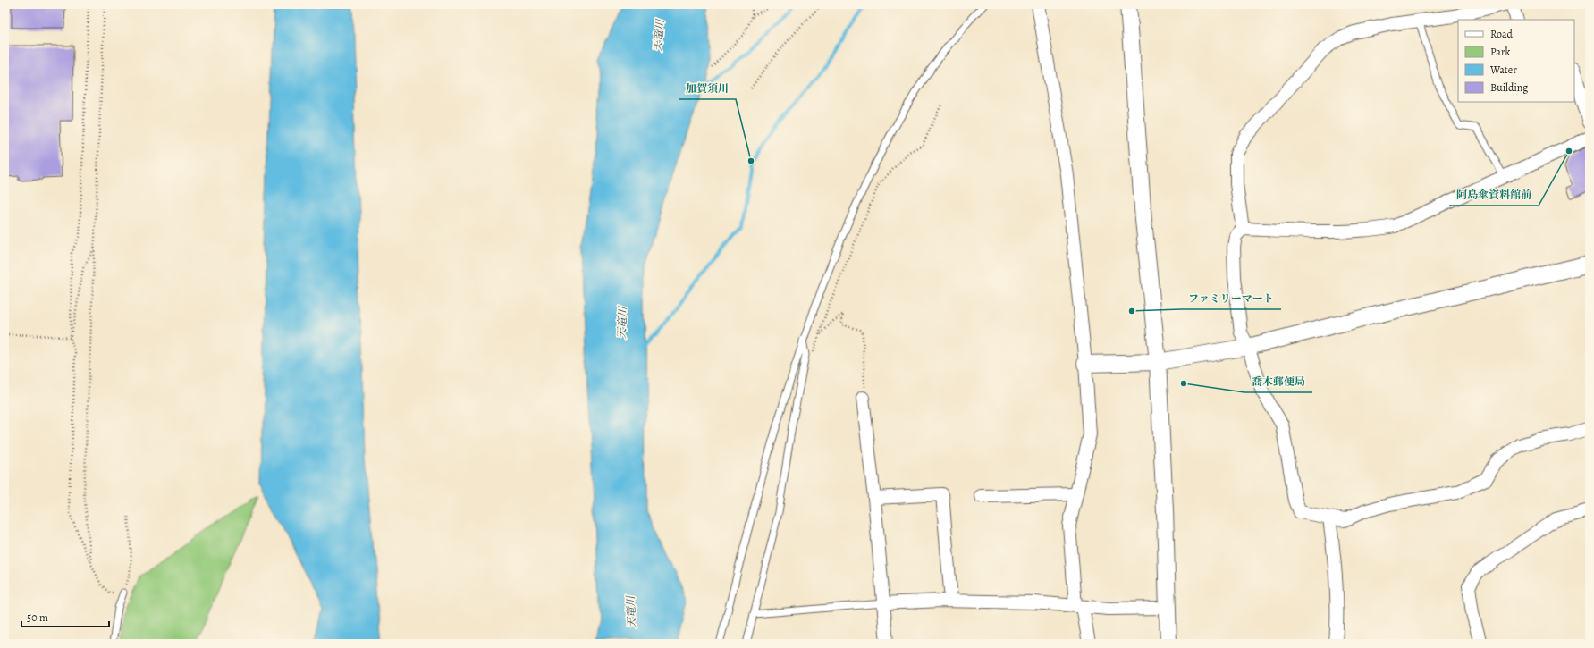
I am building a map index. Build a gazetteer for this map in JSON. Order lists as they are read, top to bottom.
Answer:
{
  "water": ["天竜川"],
  "places": [
    "阿島傘資料館前",
    "加賀須川",
    "ファミリーマート",
    "喬木郵便局"
  ],
  "legend": [
    "Road",
    "Park",
    "Water",
    "Building"
  ],
  "scale_bar": "50 m"
}
